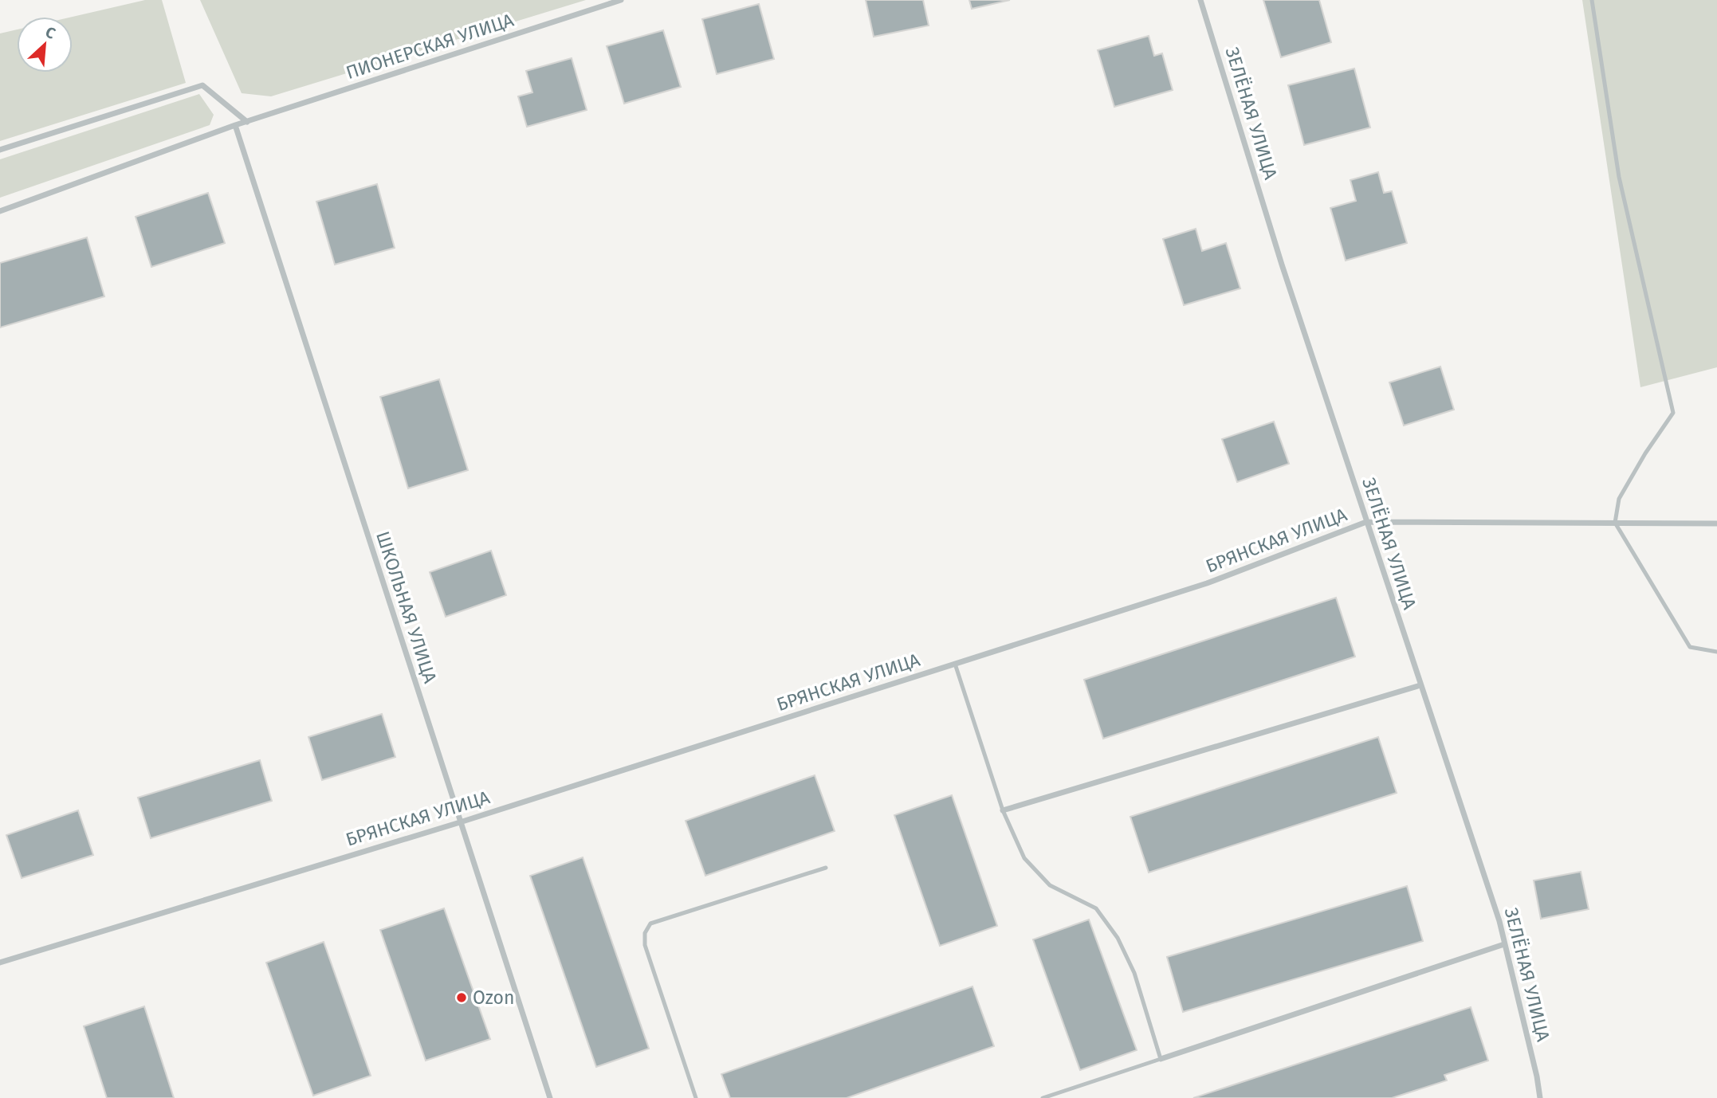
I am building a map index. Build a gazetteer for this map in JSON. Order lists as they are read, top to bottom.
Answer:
{
  "streets": {
    "street": [
      "ПИОНЕРСКАЯ УЛИЦА",
      "ЗЕЛЁНАЯ УЛИЦА",
      "БРЯНСКАЯ УЛИЦА",
      "ШКОЛЬНАЯ УЛИЦА"
    ]
  },
  "crossings": [
    ["ПИОНЕРСКАЯ УЛИЦА", "ШКОЛЬНАЯ УЛИЦА"],
    ["ЗЕЛЁНАЯ УЛИЦА", "БРЯНСКАЯ УЛИЦА"],
    ["БРЯНСКАЯ УЛИЦА", "ШКОЛЬНАЯ УЛИЦА"]
  ],
  "places": ["Ozon"],
  "north": "top right"
}
